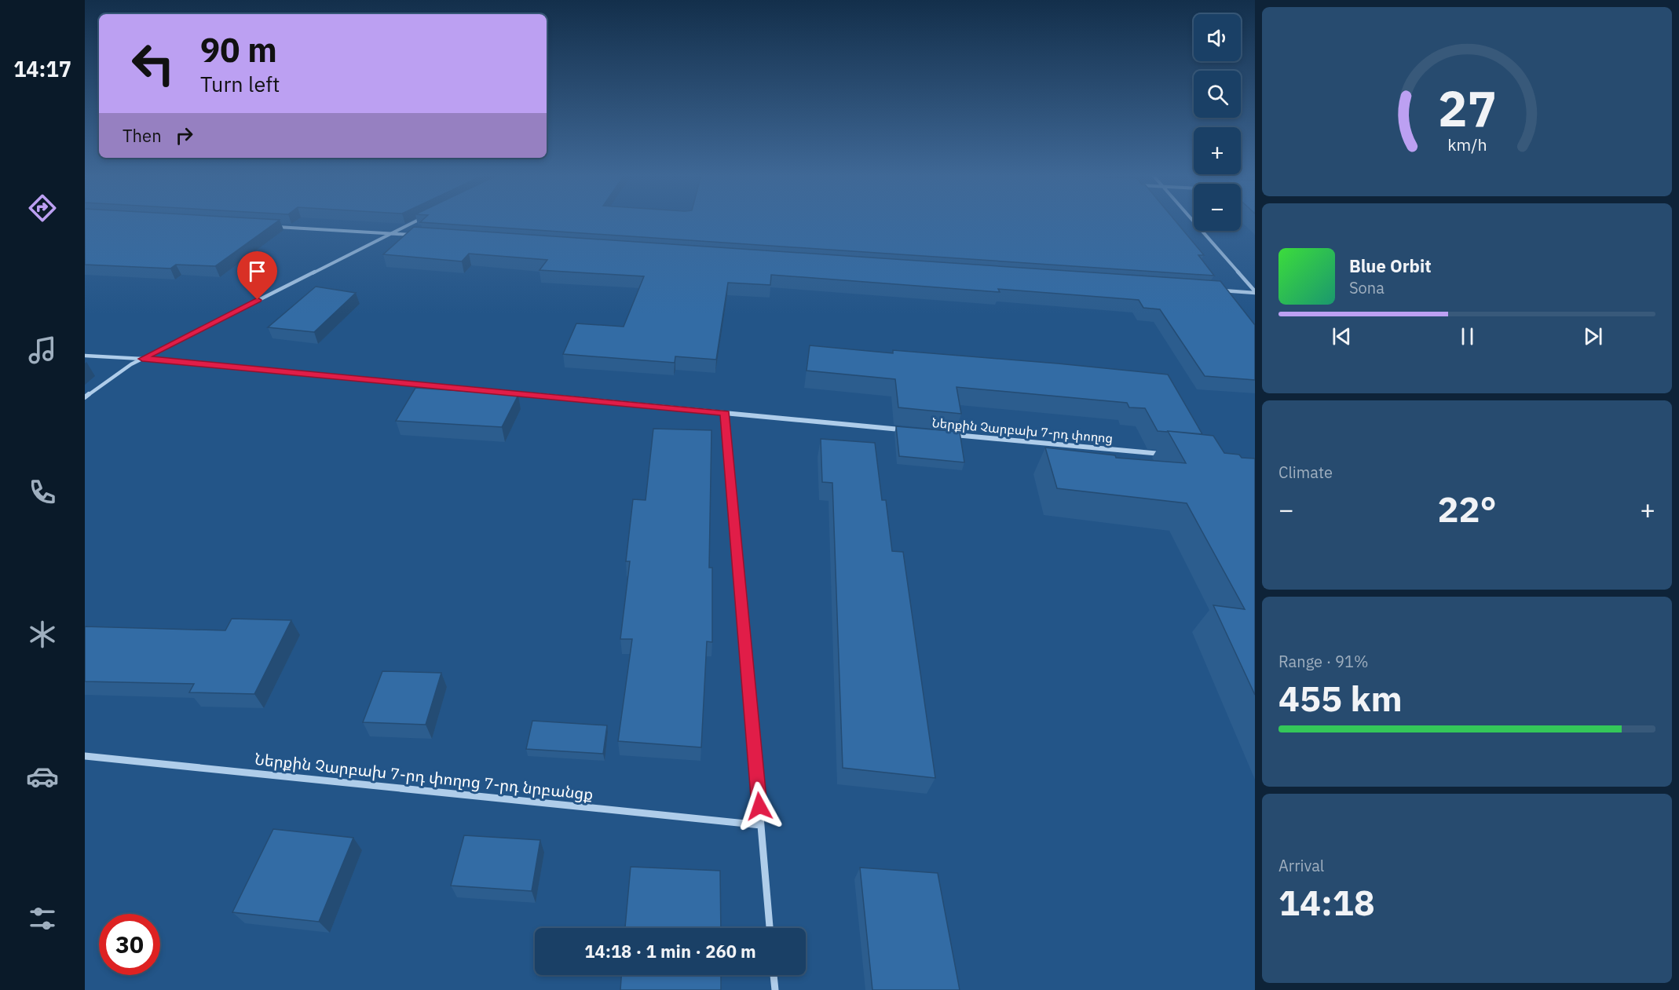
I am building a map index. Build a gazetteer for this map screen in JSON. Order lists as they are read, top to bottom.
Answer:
{
  "streets": {
    "street": ["Ներքին Չարբախ 7-րդ փողոց", "Ներքին Չարբախ 7-րդ փողոց 7-րդ նրբանցք"]
  },
  "page": {
    "tabs": "14:17",
    "map_buttons": ["+", "−"],
    "turn": ["90 m", "Turn left"],
    "then": "Then",
    "song": ["Blue Orbit", "Sona"],
    "tile": [
      "Climate",
      ["Range · 91%", "455 km"],
      ["Arrival", "14:18"]
    ],
    "heat": ["−", "22°", "+"],
    "limit": "30",
    "trip": "14:18 · 1 min · 260 m",
    "gauge": ["27", "km/h"]
  }
}
